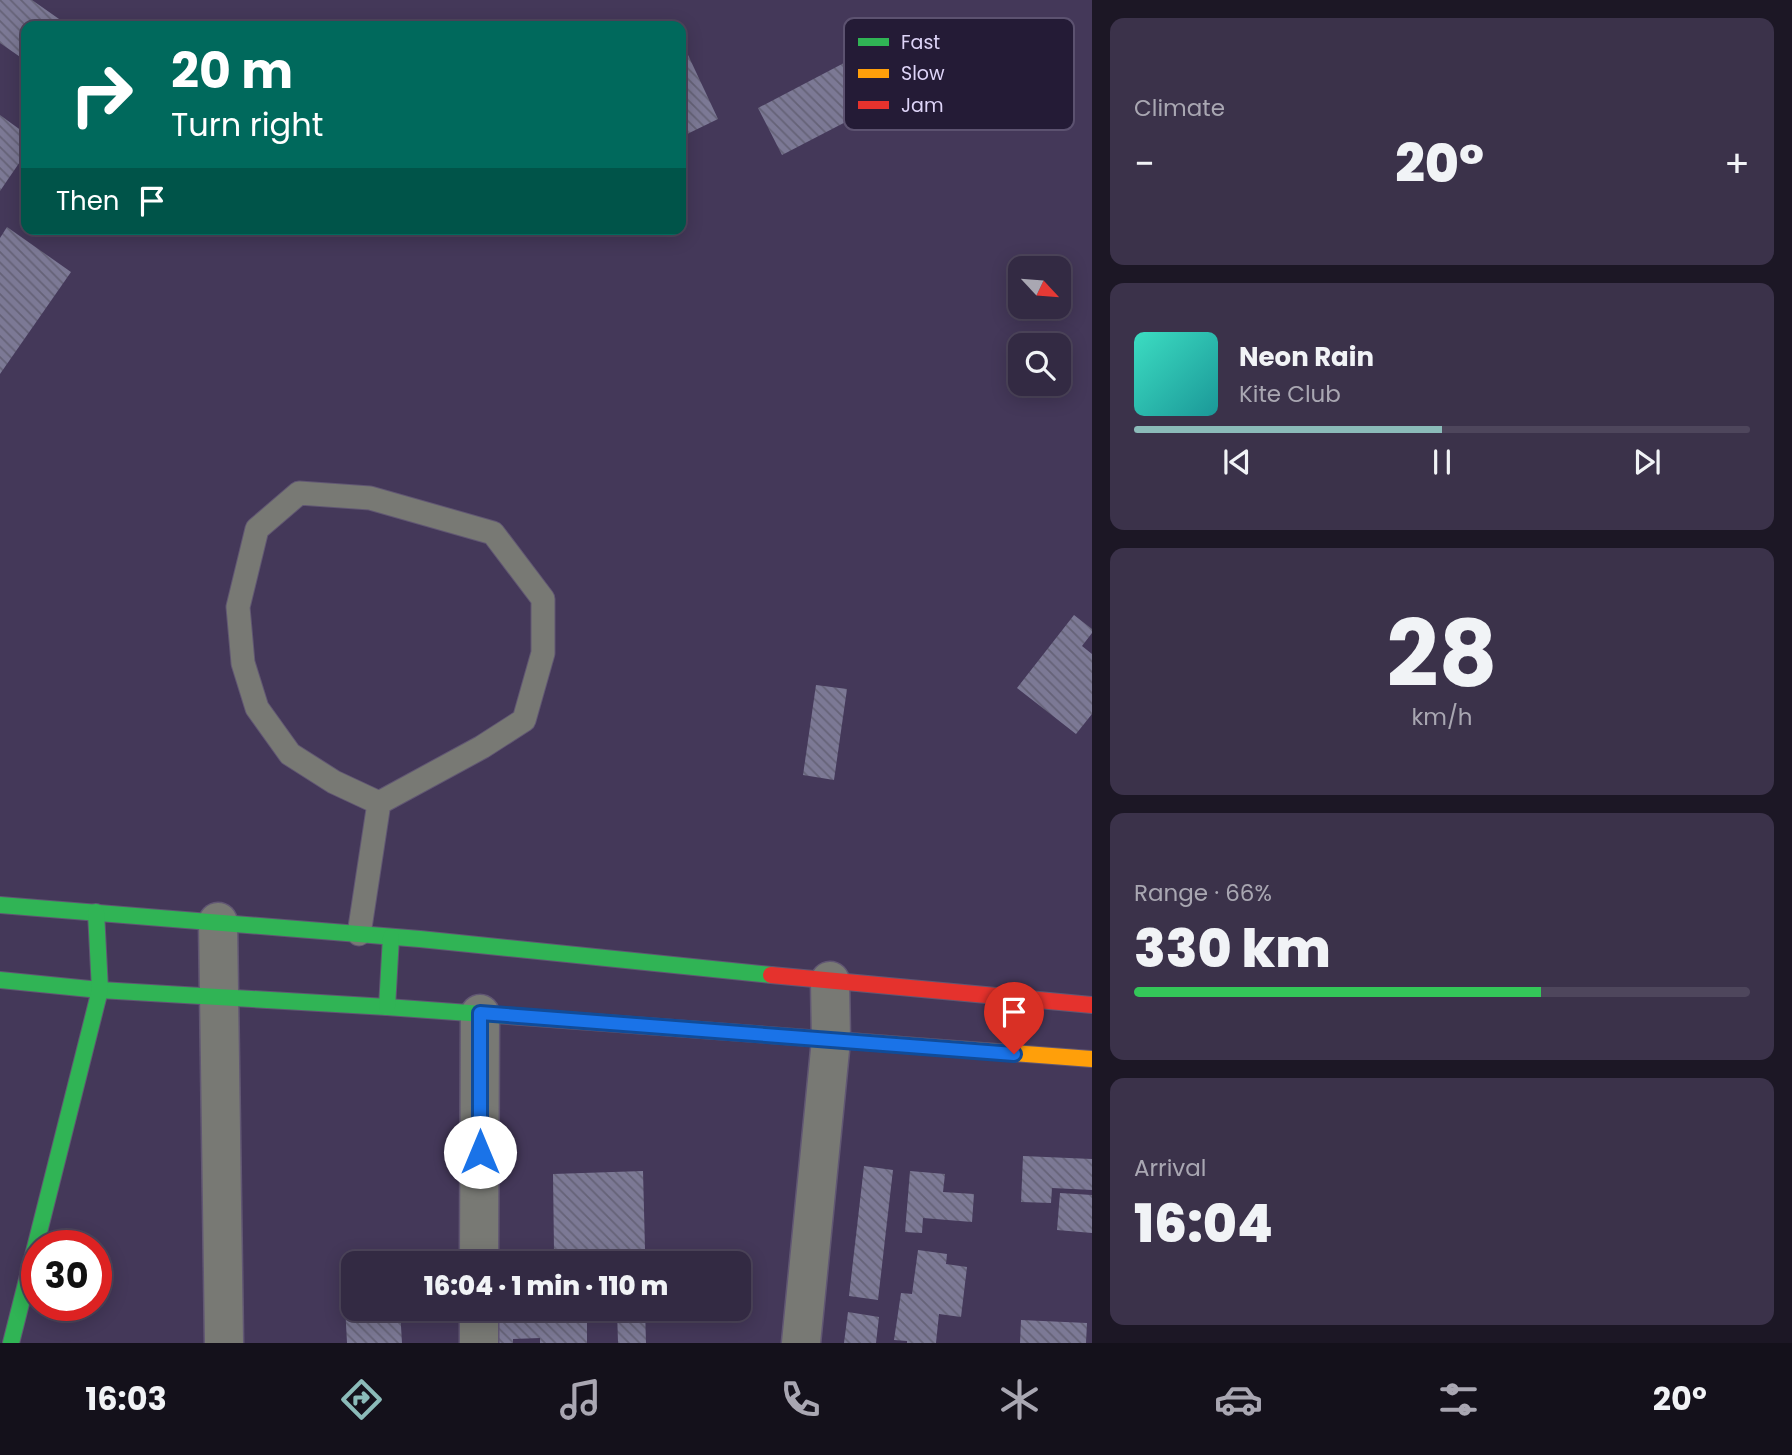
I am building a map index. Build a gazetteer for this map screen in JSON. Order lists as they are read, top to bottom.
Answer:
{
  "legend": ["Fast", "Slow", "Jam"],
  "north": "bottom right",
  "page": {
    "tile": [
      "Climate",
      ["28", "km/h"],
      ["Range · 66%", "330 km"],
      ["Arrival", "16:04"]
    ],
    "turn": ["20 m", "Turn right"],
    "heat": ["−", "20°", "+"],
    "then": "Then",
    "song": ["Neon Rain", "Kite Club"],
    "limit": "30",
    "trip": "16:04 · 1 min · 110 m",
    "tabs": ["16:03", "20°"]
  }
}
